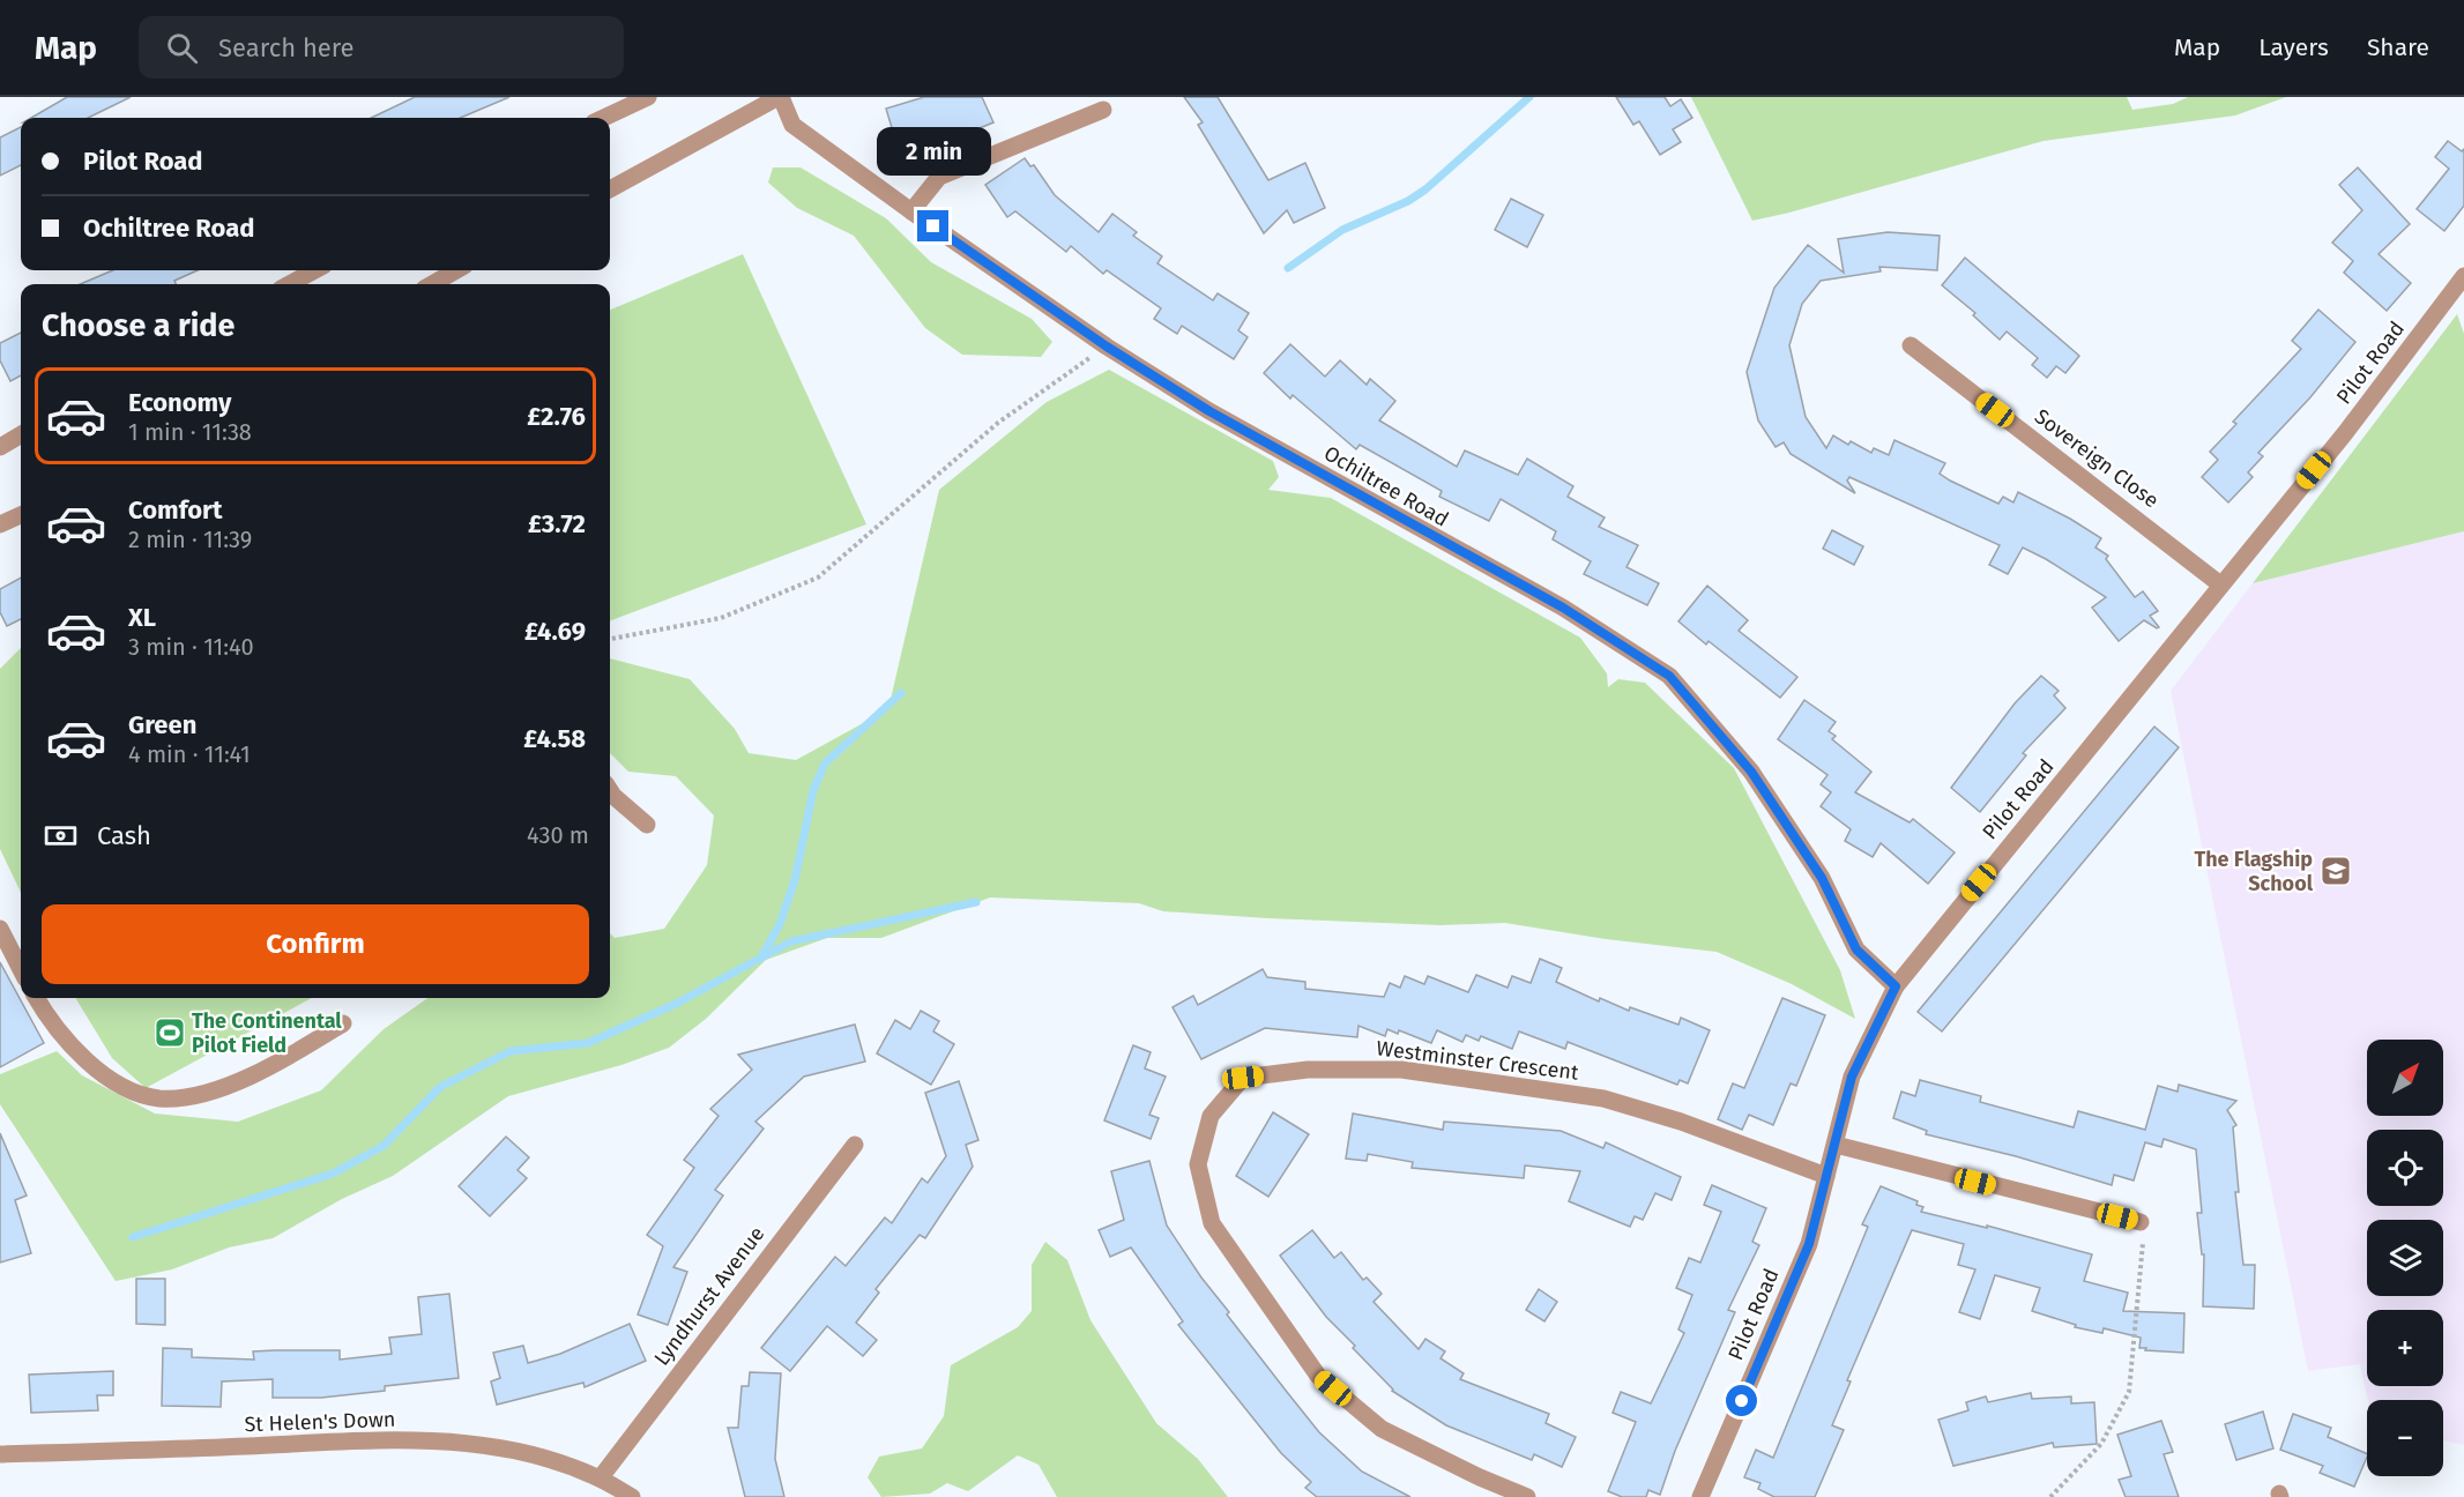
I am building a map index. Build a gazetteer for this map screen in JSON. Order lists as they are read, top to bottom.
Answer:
{
  "streets": {
    "street": [
      "Pilot Road",
      "Sovereign Close",
      "Ochiltree Road",
      "Westminster Crescent",
      "Lyndhurst Avenue",
      "St Helen's Down"
    ]
  },
  "crossings": [
    ["Pilot Road", "Sovereign Close"],
    ["Pilot Road", "Ochiltree Road"],
    ["Pilot Road", "Westminster Crescent"],
    ["Lyndhurst Avenue", "St Helen's Down"]
  ],
  "places": {
    "school or university": ["The Flagship School"],
    "sports": ["The Continental Pilot Field"]
  },
  "north": "top right",
  "page": {
    "header": "Map",
    "search": "Search here",
    "nav": ["Map", "Layers", "Share"],
    "banner": ["Pilot Road", "Ochiltree Road"],
    "bubble": "2 min",
    "heading": "Choose a ride",
    "list": [
      {
        "name": "Economy",
        "note": "1 min · 11:38",
        "value": "£2.76"
      },
      {
        "name": "Comfort",
        "note": "2 min · 11:39",
        "value": "£3.72"
      },
      {
        "name": "XL",
        "note": "3 min · 11:40",
        "value": "£4.69"
      },
      {
        "name": "Green",
        "note": "4 min · 11:41",
        "value": "£4.58"
      }
    ],
    "pay": ["Cash", "430 m"],
    "buttons": "Confirm",
    "map_buttons": ["+", "−"]
  }
}
